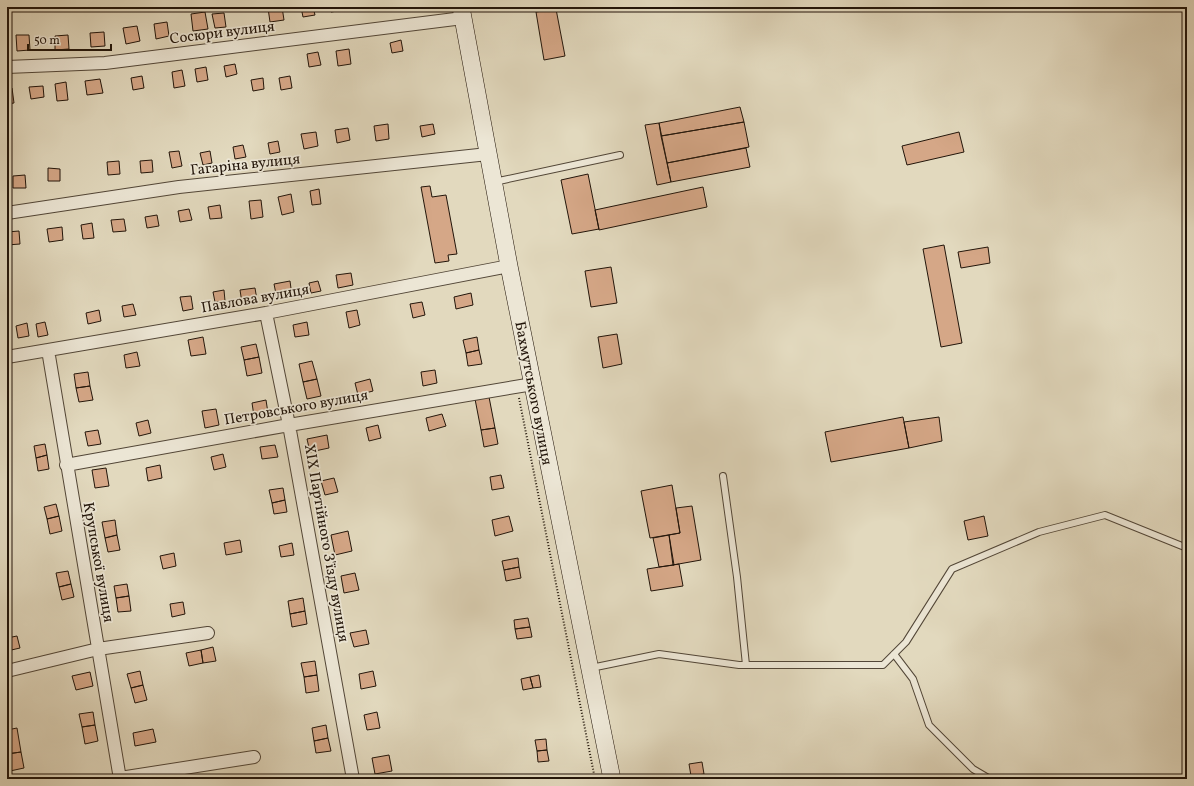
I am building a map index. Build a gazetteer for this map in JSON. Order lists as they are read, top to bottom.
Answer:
{
  "streets": {
    "main road": ["Бахмутського вулиця"],
    "street": [
      "Сосюри вулиця",
      "Гагаріна вулиця",
      "Павлова вулиця",
      "Петровського вулиця",
      "XIX Партійного З'їзду вулиця",
      "Крупської вулиця"
    ]
  },
  "crossings": [
    ["Сосюри вулиця", "Бахмутського вулиця"],
    ["Гагаріна вулиця", "Бахмутського вулиця"],
    ["Павлова вулиця", "Бахмутського вулиця"],
    ["Павлова вулиця", "XIX Партійного З'їзду вулиця"],
    ["Павлова вулиця", "Крупської вулиця"],
    ["Бахмутського вулиця", "Петровського вулиця"],
    ["Петровського вулиця", "XIX Партійного З'їзду вулиця"],
    ["Петровського вулиця", "Крупської вулиця"]
  ],
  "scale_bar": "50 m"
}
